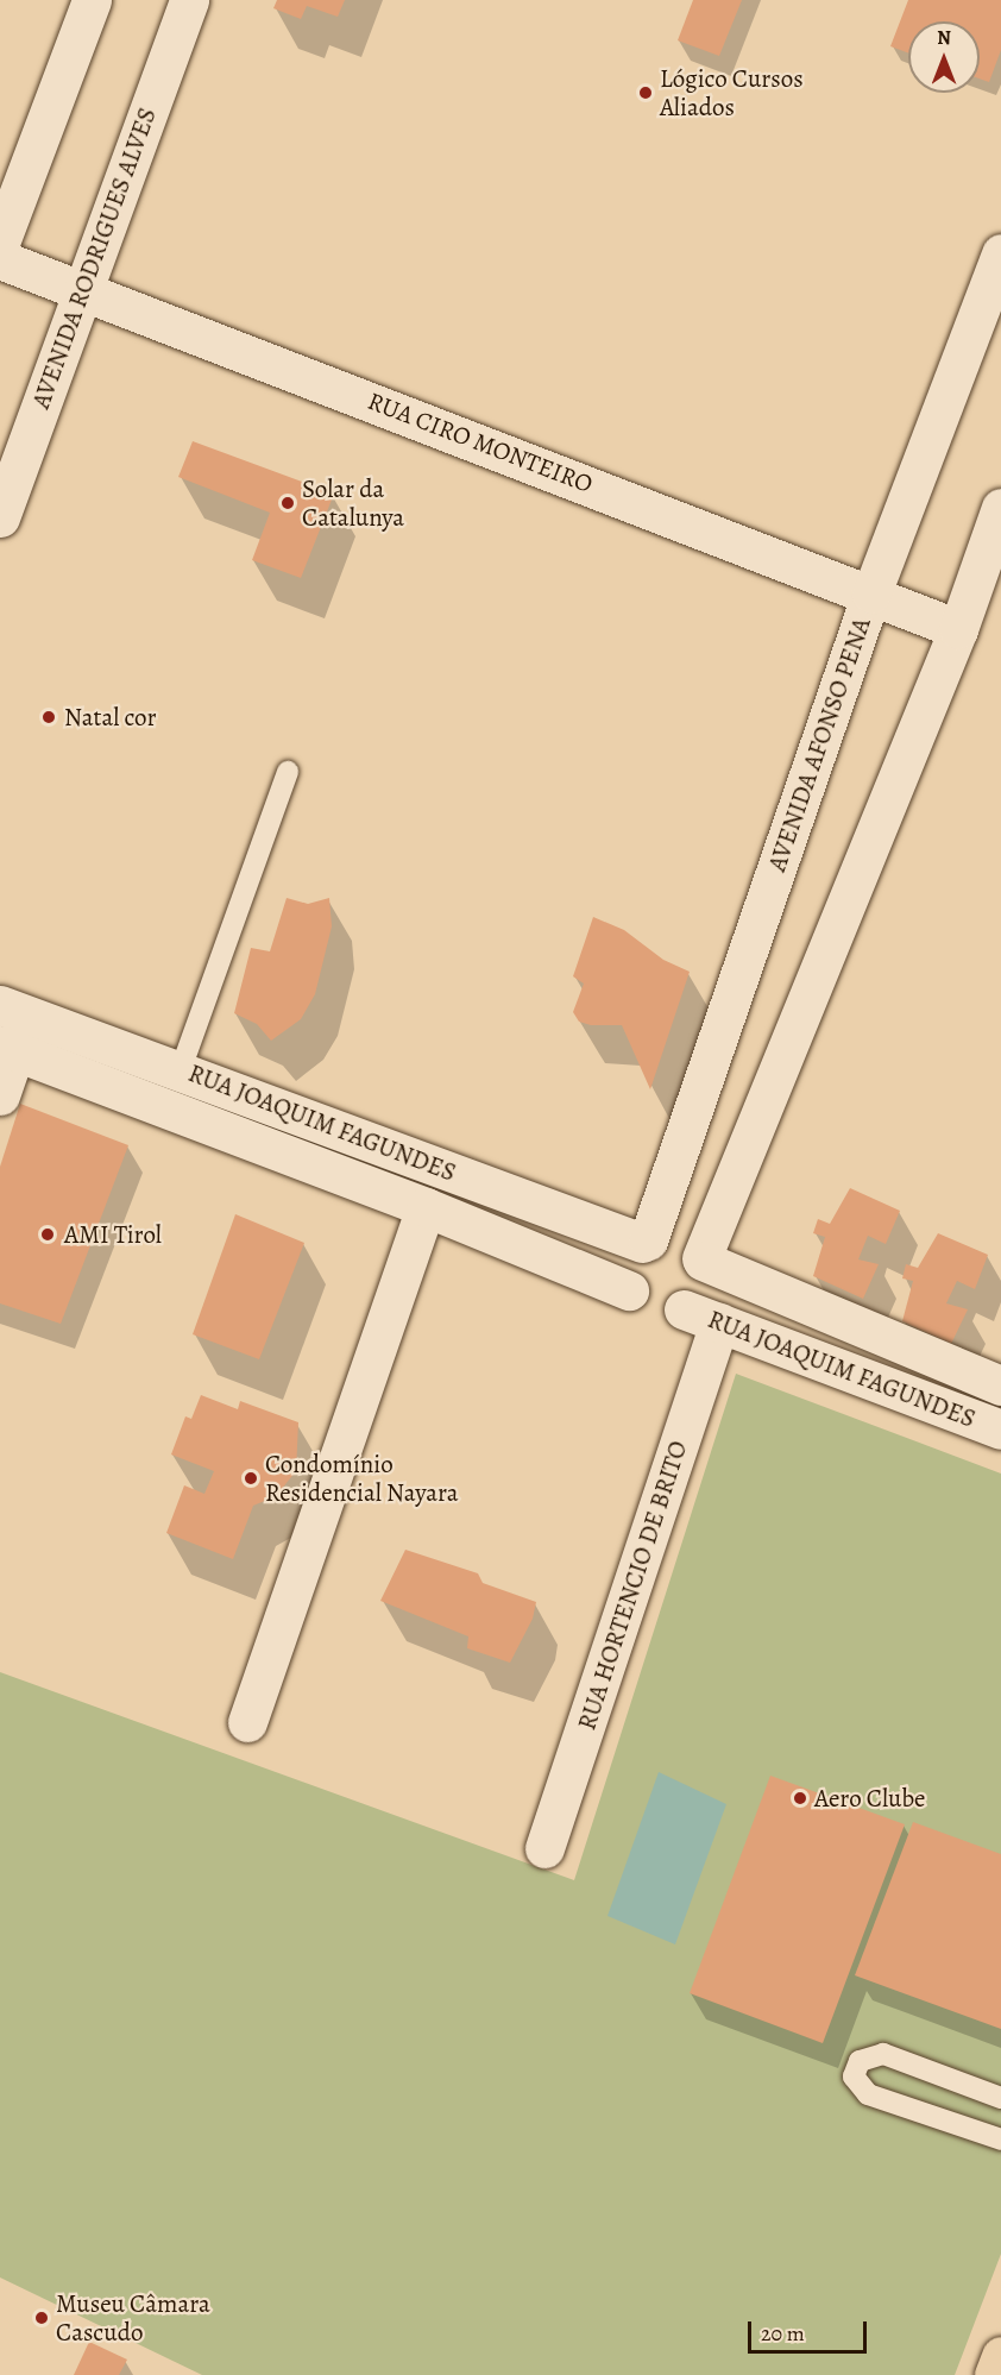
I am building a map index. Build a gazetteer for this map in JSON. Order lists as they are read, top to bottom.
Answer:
{
  "streets": {
    "main road": [
      "AVENIDA RODRIGUES ALVES",
      "RUA CIRO MONTEIRO",
      "AVENIDA AFONSO PENA",
      "RUA JOAQUIM FAGUNDES",
      "RUA HORTENCIO DE BRITO"
    ]
  },
  "crossings": [
    ["AVENIDA RODRIGUES ALVES", "RUA CIRO MONTEIRO"],
    ["RUA CIRO MONTEIRO", "AVENIDA AFONSO PENA"],
    ["AVENIDA AFONSO PENA", "RUA JOAQUIM FAGUNDES"],
    ["RUA JOAQUIM FAGUNDES", "RUA HORTENCIO DE BRITO"]
  ],
  "places": [
    "Lógico Cursos Aliados",
    "Solar da Catalunya",
    "Natal cor",
    "AMI Tirol",
    "Condomínio Residencial Nayara",
    "Aero Clube",
    "Museu Câmara Cascudo"
  ],
  "scale_bar": "20 m",
  "north": "top"
}
